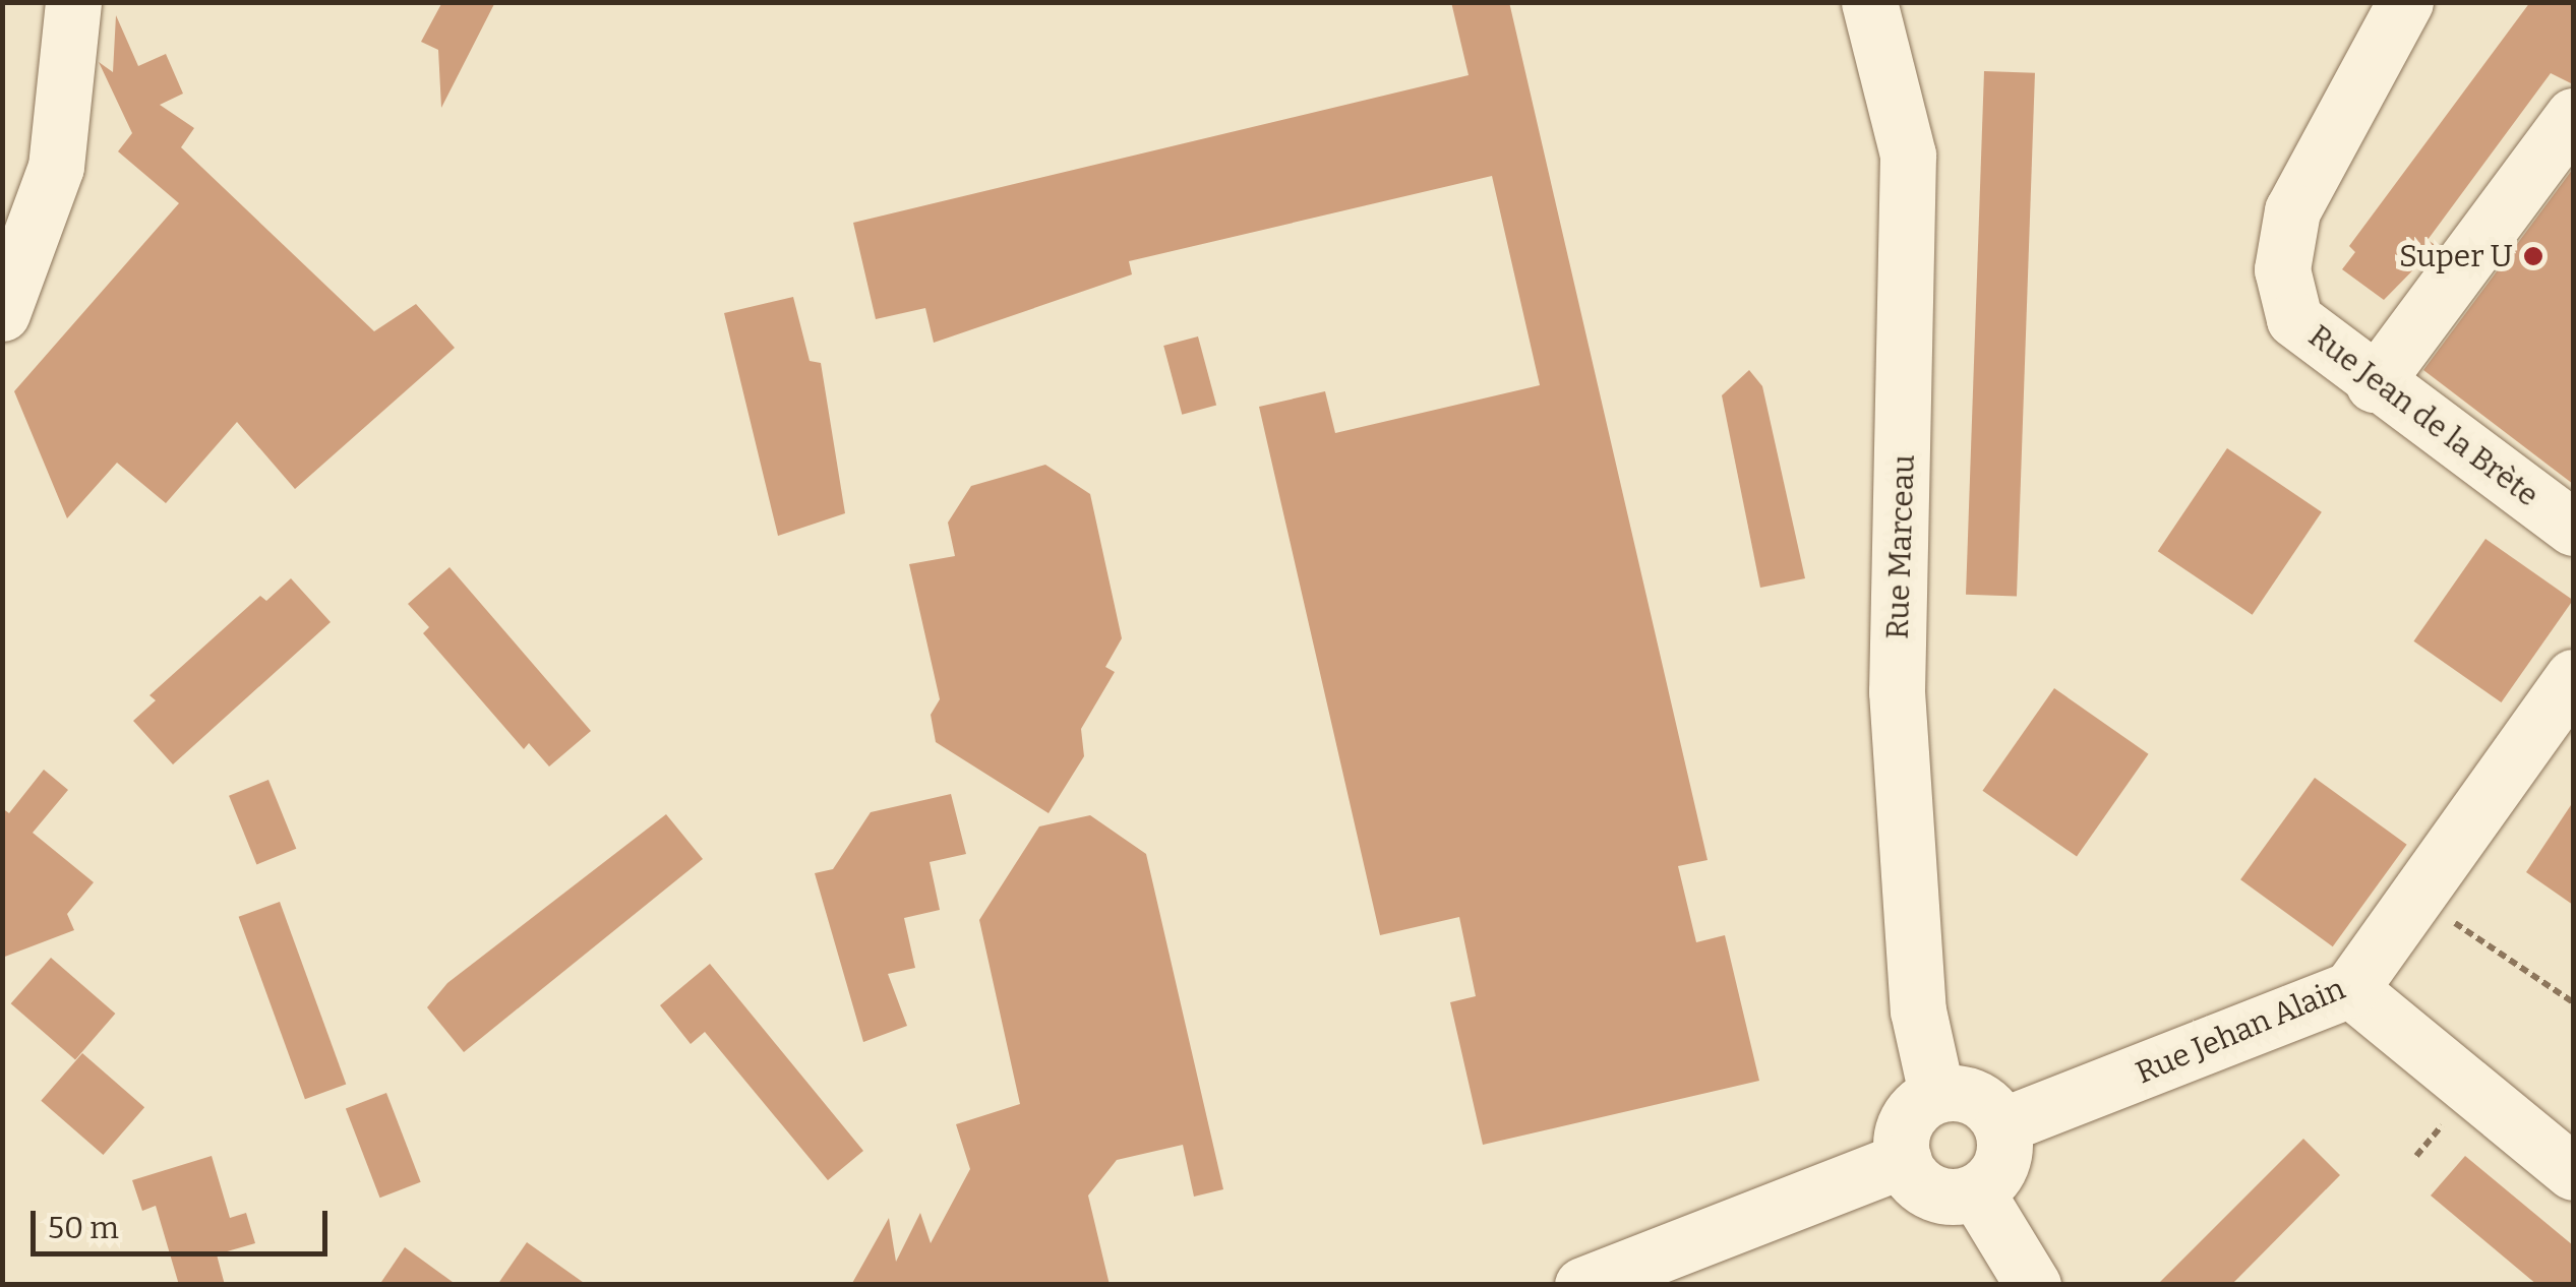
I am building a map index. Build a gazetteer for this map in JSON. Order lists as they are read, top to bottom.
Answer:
{
  "streets": {
    "street": ["Rue Jean de la Brète", "Rue Marceau", "Rue Jehan Alain"]
  },
  "crossings": [
    ["Rue Marceau", "Rue Jehan Alain"]
  ],
  "places": ["Super U"],
  "scale_bar": "50 m"
}
